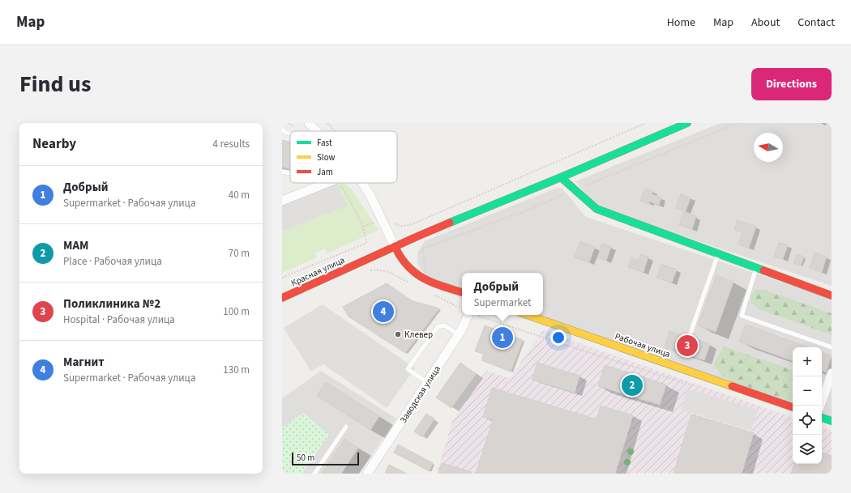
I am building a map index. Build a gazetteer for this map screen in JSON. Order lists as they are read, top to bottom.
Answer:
{
  "streets": {
    "street": ["Красная улица", "Рабочая улица", "Заводская улица"]
  },
  "places": ["Клевер"],
  "legend": ["Fast", "Slow", "Jam"],
  "scale_bar": "50 m",
  "north": "left",
  "page": {
    "header": "Map",
    "nav": [
      "Home",
      "Map",
      "About",
      "Contact"
    ],
    "title": "Find us",
    "buttons": "Directions",
    "heading": ["Nearby", "4 results"],
    "list": [
      {
        "mark": "1",
        "name": "Добрый",
        "note": "Supermarket · Рабочая улица",
        "value": "40 m"
      },
      {
        "mark": "2",
        "name": "МАМ",
        "note": "Place · Рабочая улица",
        "value": "70 m"
      },
      {
        "mark": "3",
        "name": "Поликлиника №2",
        "note": "Hospital · Рабочая улица",
        "value": "100 m"
      },
      {
        "mark": "4",
        "name": "Магнит",
        "note": "Supermarket · Рабочая улица",
        "value": "130 m"
      }
    ],
    "popup": ["Добрый", "Supermarket"],
    "pins": [
      "4",
      "1",
      "3",
      "2"
    ],
    "map_buttons": ["+", "−"],
    "scale": "50 m"
  }
}
